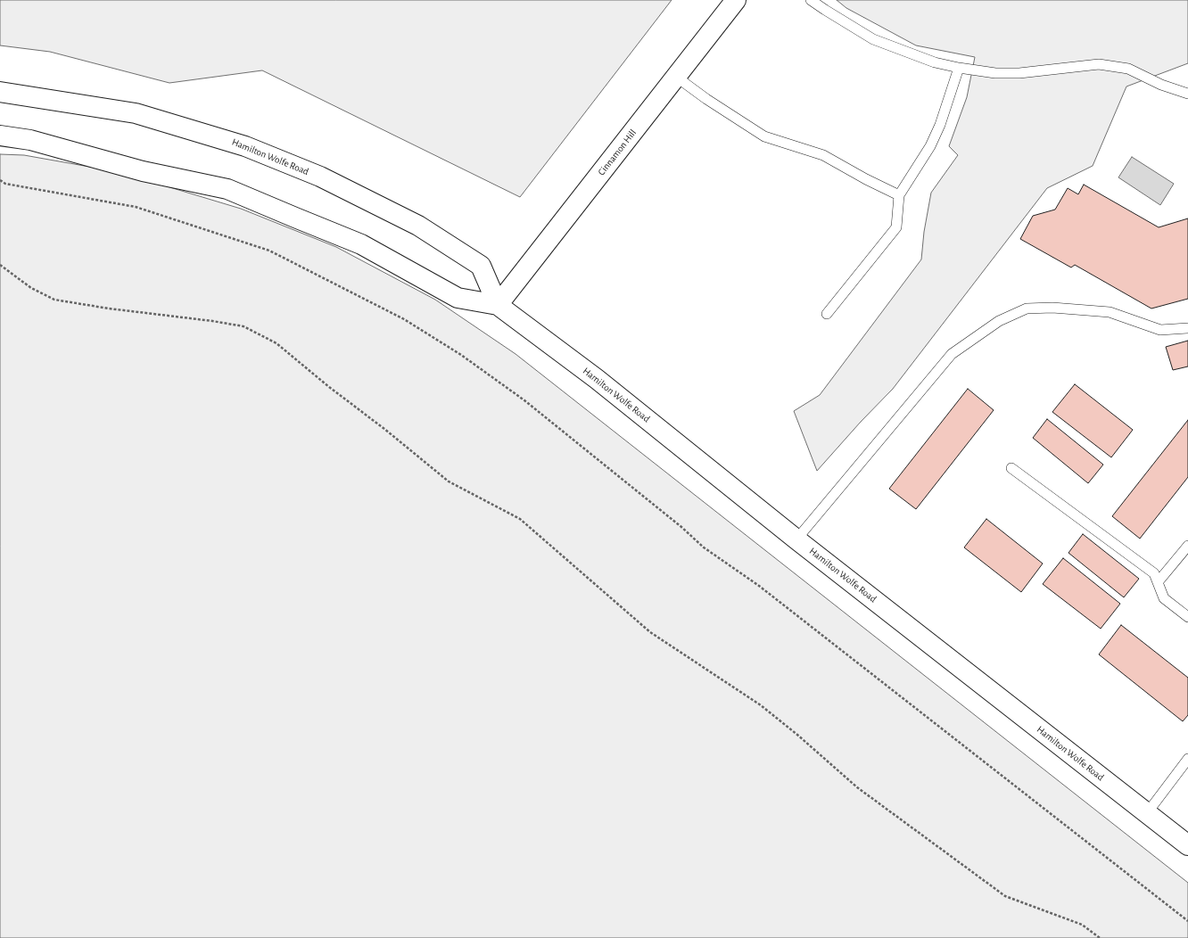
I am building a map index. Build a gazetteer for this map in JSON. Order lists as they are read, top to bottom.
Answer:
{
  "streets": {
    "street": ["Cinnamon Hill", "Hamilton Wolfe Road"]
  },
  "crossings": [
    ["Cinnamon Hill", "Hamilton Wolfe Road"]
  ]
}
